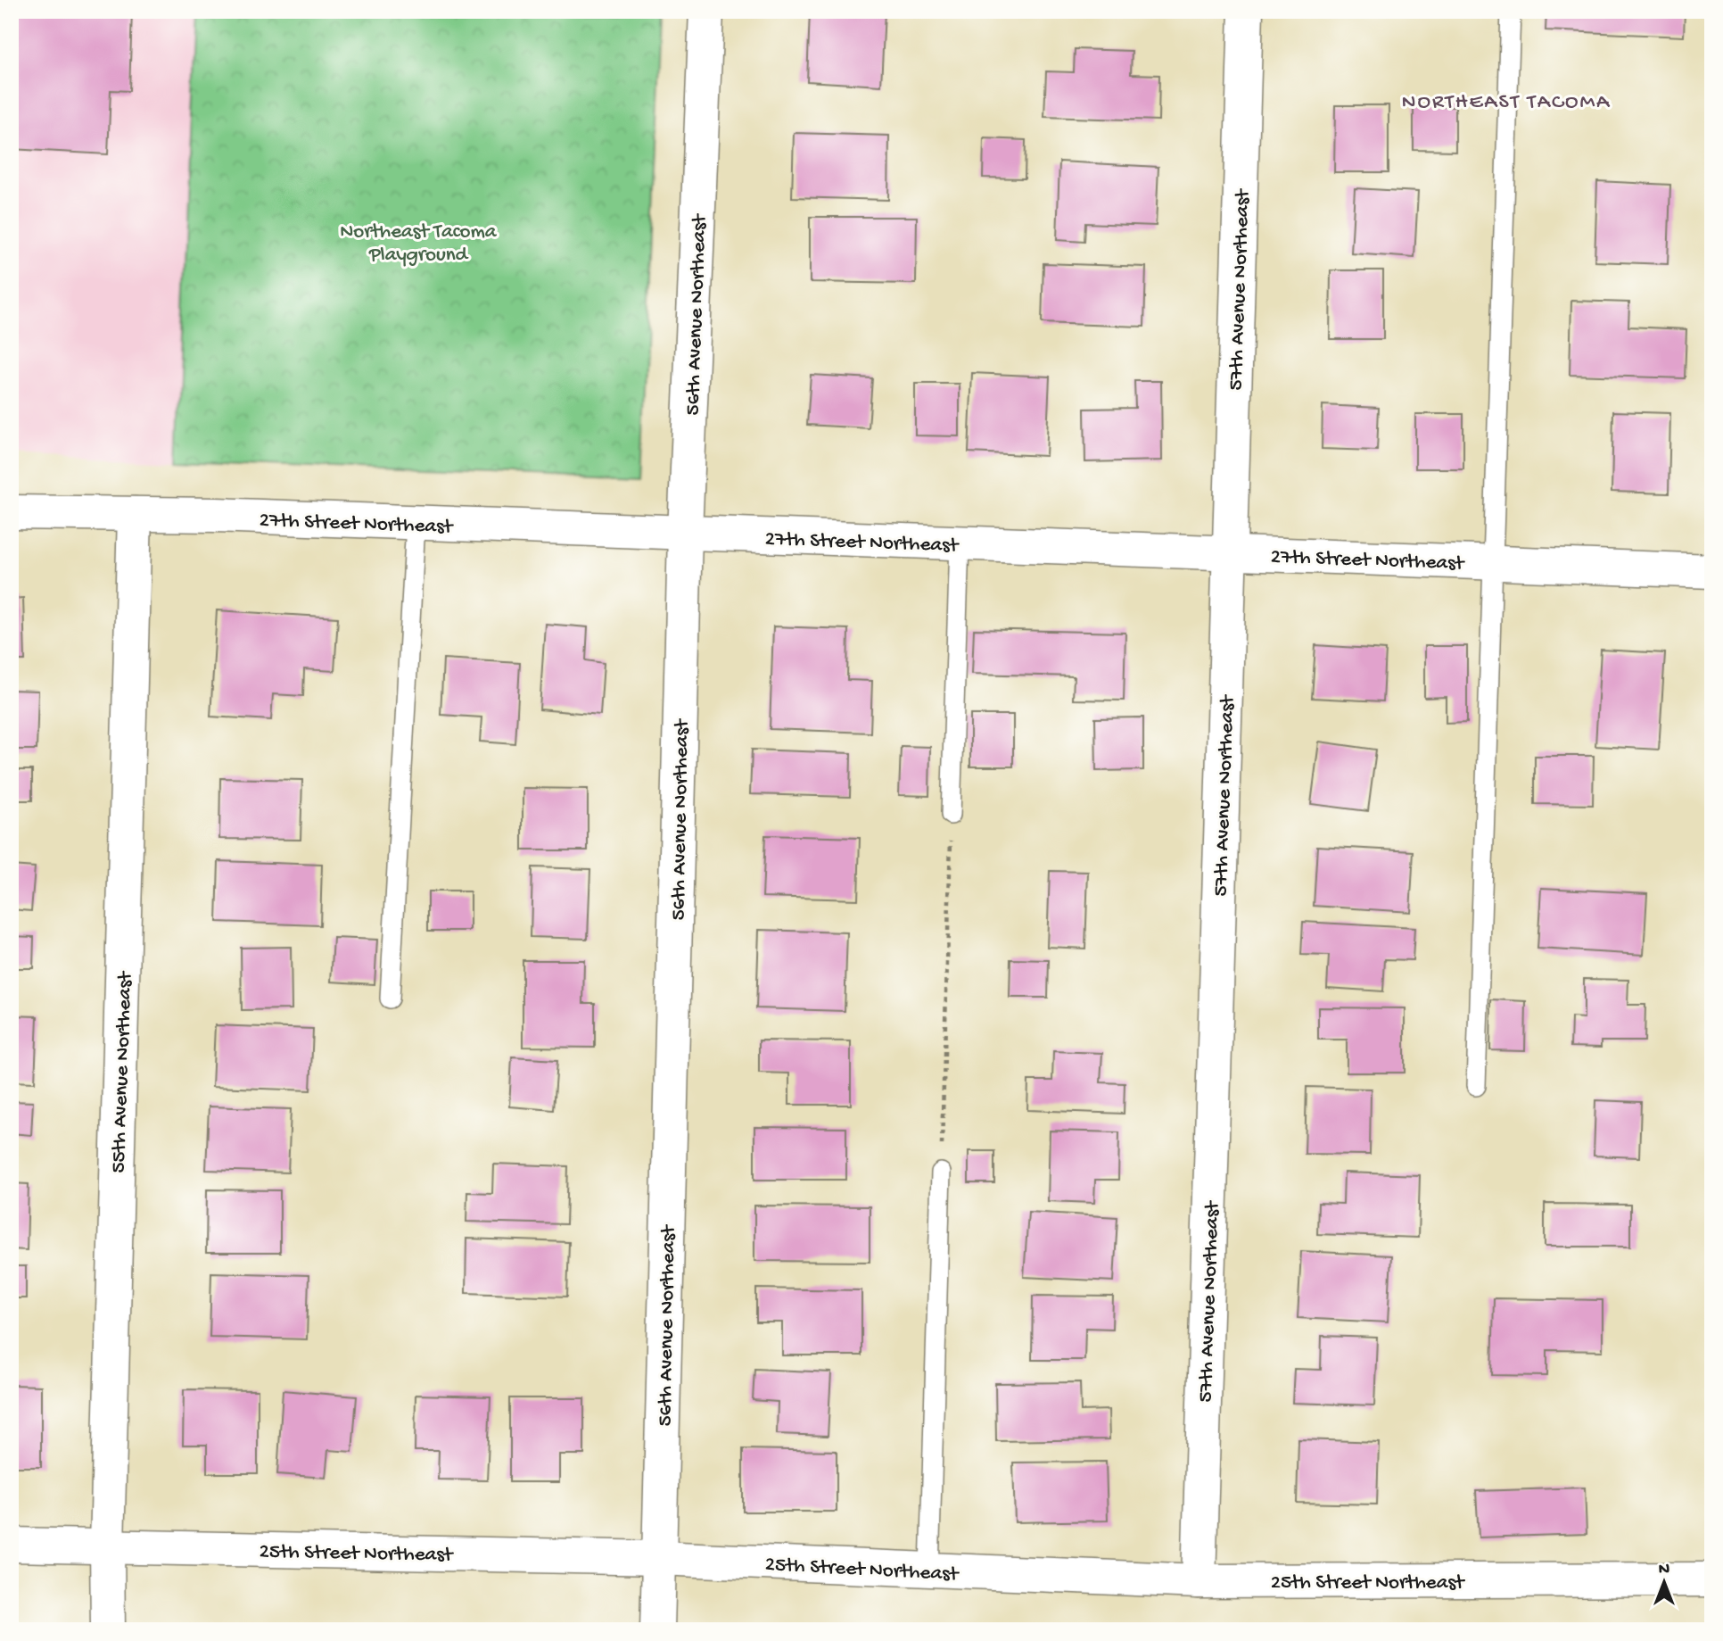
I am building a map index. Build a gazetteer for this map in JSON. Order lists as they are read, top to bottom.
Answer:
{
  "streets": {
    "street": [
      "57th Avenue Northeast",
      "56th Avenue Northeast",
      "27th Street Northeast",
      "55th Avenue Northeast",
      "25th Street Northeast"
    ]
  },
  "crossings": [
    ["57th Avenue Northeast", "27th Street Northeast"],
    ["57th Avenue Northeast", "25th Street Northeast"],
    ["56th Avenue Northeast", "27th Street Northeast"],
    ["56th Avenue Northeast", "25th Street Northeast"],
    ["27th Street Northeast", "55th Avenue Northeast"],
    ["55th Avenue Northeast", "25th Street Northeast"]
  ],
  "districts": ["NORTHEAST TACOMA"],
  "parks": ["Northeast Tacoma Playground"],
  "north": "top"
}
